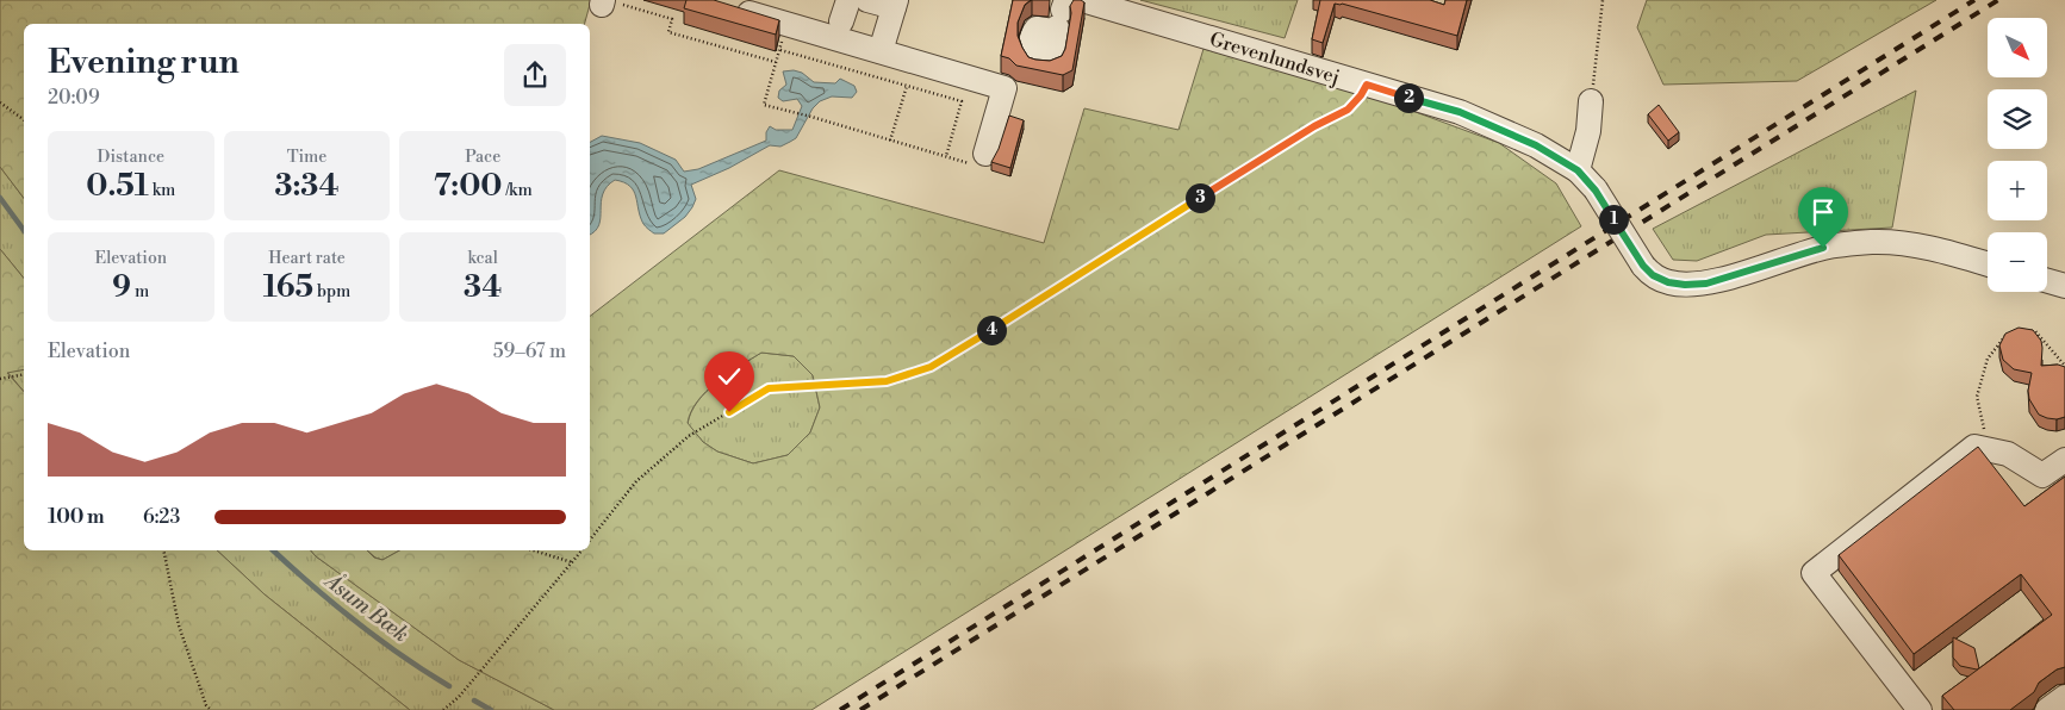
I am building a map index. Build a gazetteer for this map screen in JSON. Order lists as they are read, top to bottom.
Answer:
{
  "streets": {
    "street": ["Grevenlundsvej"]
  },
  "water": ["Åsum Bæk"],
  "north": "bottom right",
  "page": {
    "map_buttons": ["+", "−"],
    "heading": ["Evening run", "20:09"],
    "pins": [
      "2",
      "3",
      "1",
      "4"
    ],
    "stats": [
      ["Distance", "0.51 km"],
      ["Time", "3:34"],
      ["Pace", "7:00 /km"],
      ["Elevation", "9 m"],
      ["Heart rate", "165 bpm"],
      ["kcal", "34"]
    ],
    "chart": ["Elevation", "59–67 m"],
    "list": [
      {
        "name": "100 m",
        "note": "6:23"
      }
    ]
  }
}
